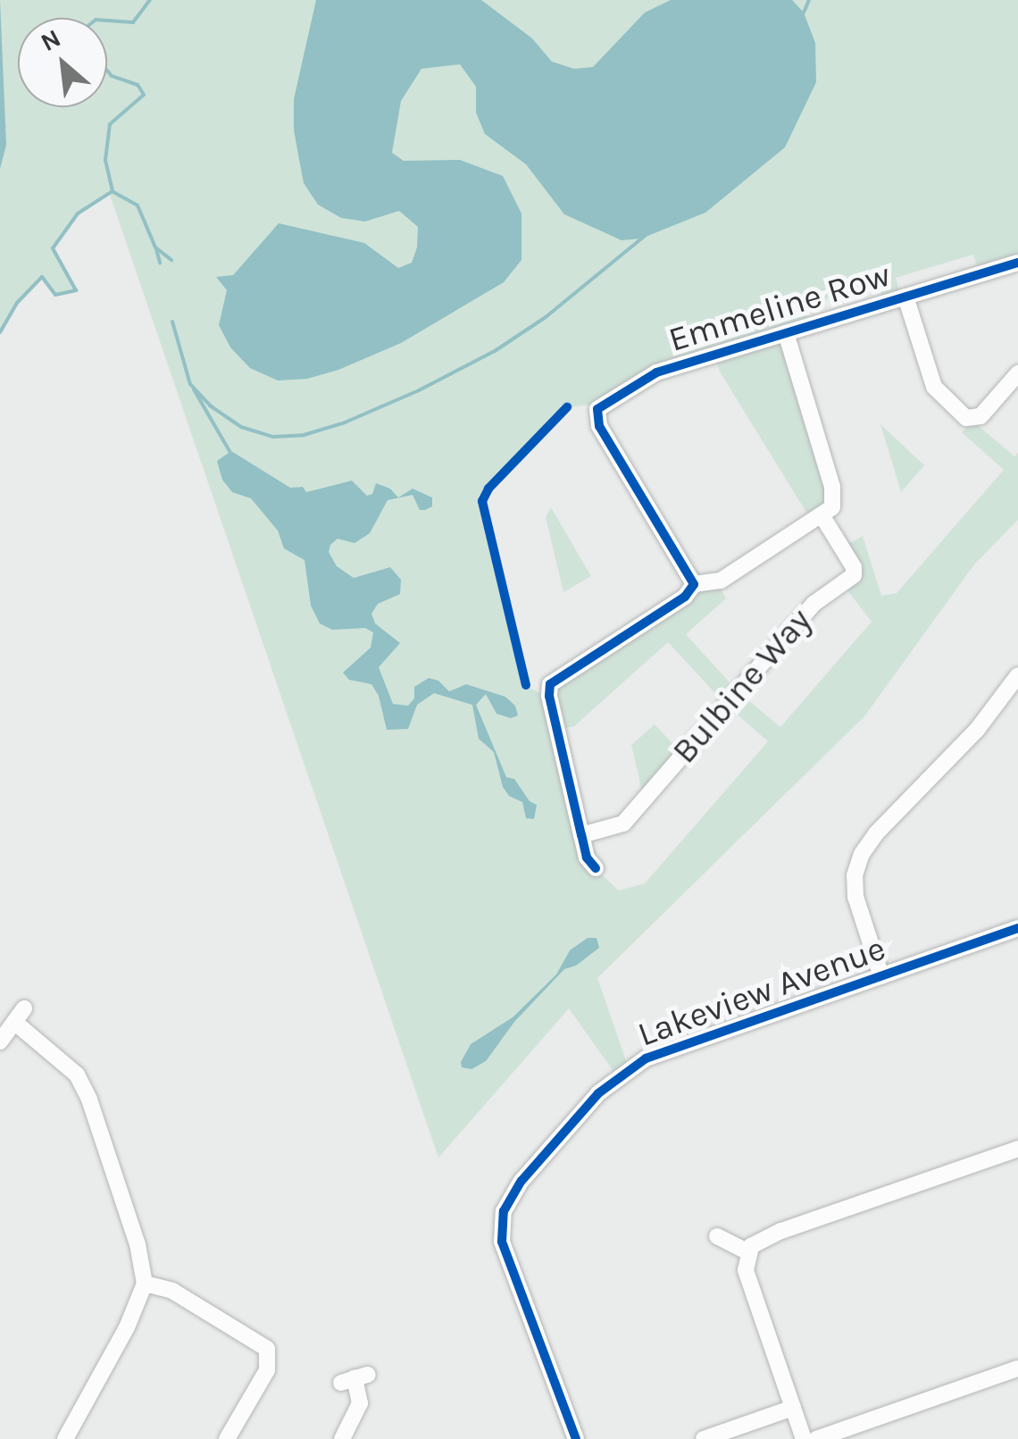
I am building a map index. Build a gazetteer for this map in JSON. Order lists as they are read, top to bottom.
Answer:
{
  "streets": {
    "street": ["Emmeline Row", "Bulbine Way", "Lakeview Avenue"]
  },
  "north": "top left"
}
